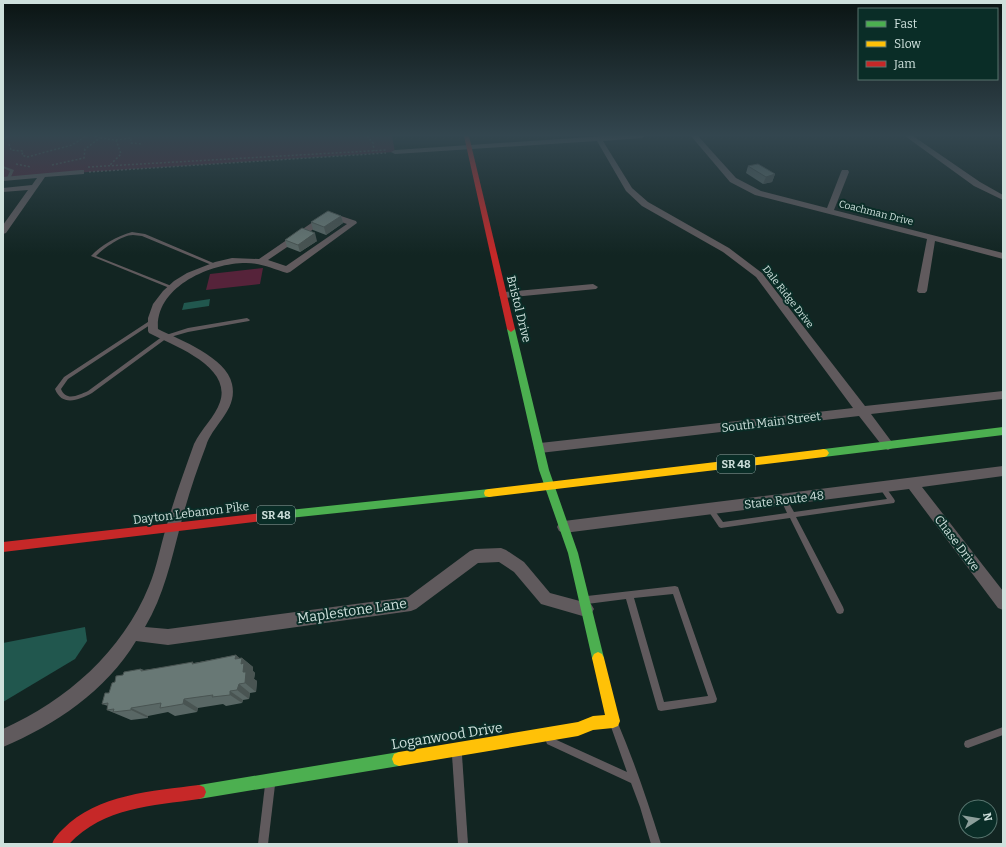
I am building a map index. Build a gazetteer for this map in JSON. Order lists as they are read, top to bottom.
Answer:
{
  "streets": {
    "street": [
      "Coachman Drive",
      "Dale Ridge Drive",
      "Bristol Drive",
      "South Main Street",
      "SR 48",
      "State Route 48",
      "Dayton Lebanon Pike",
      "Chase Drive",
      "Maplestone Lane",
      "Loganwood Drive"
    ]
  },
  "crossings": [
    ["Dale Ridge Drive", "South Main Street"],
    ["Dale Ridge Drive", "SR 48"],
    ["Bristol Drive", "South Main Street"],
    ["Bristol Drive", "SR 48"],
    ["Bristol Drive", "Dayton Lebanon Pike"],
    ["SR 48", "Dayton Lebanon Pike"],
    ["State Route 48", "Chase Drive"]
  ],
  "legend": ["Fast", "Slow", "Jam"],
  "north": "right"
}
